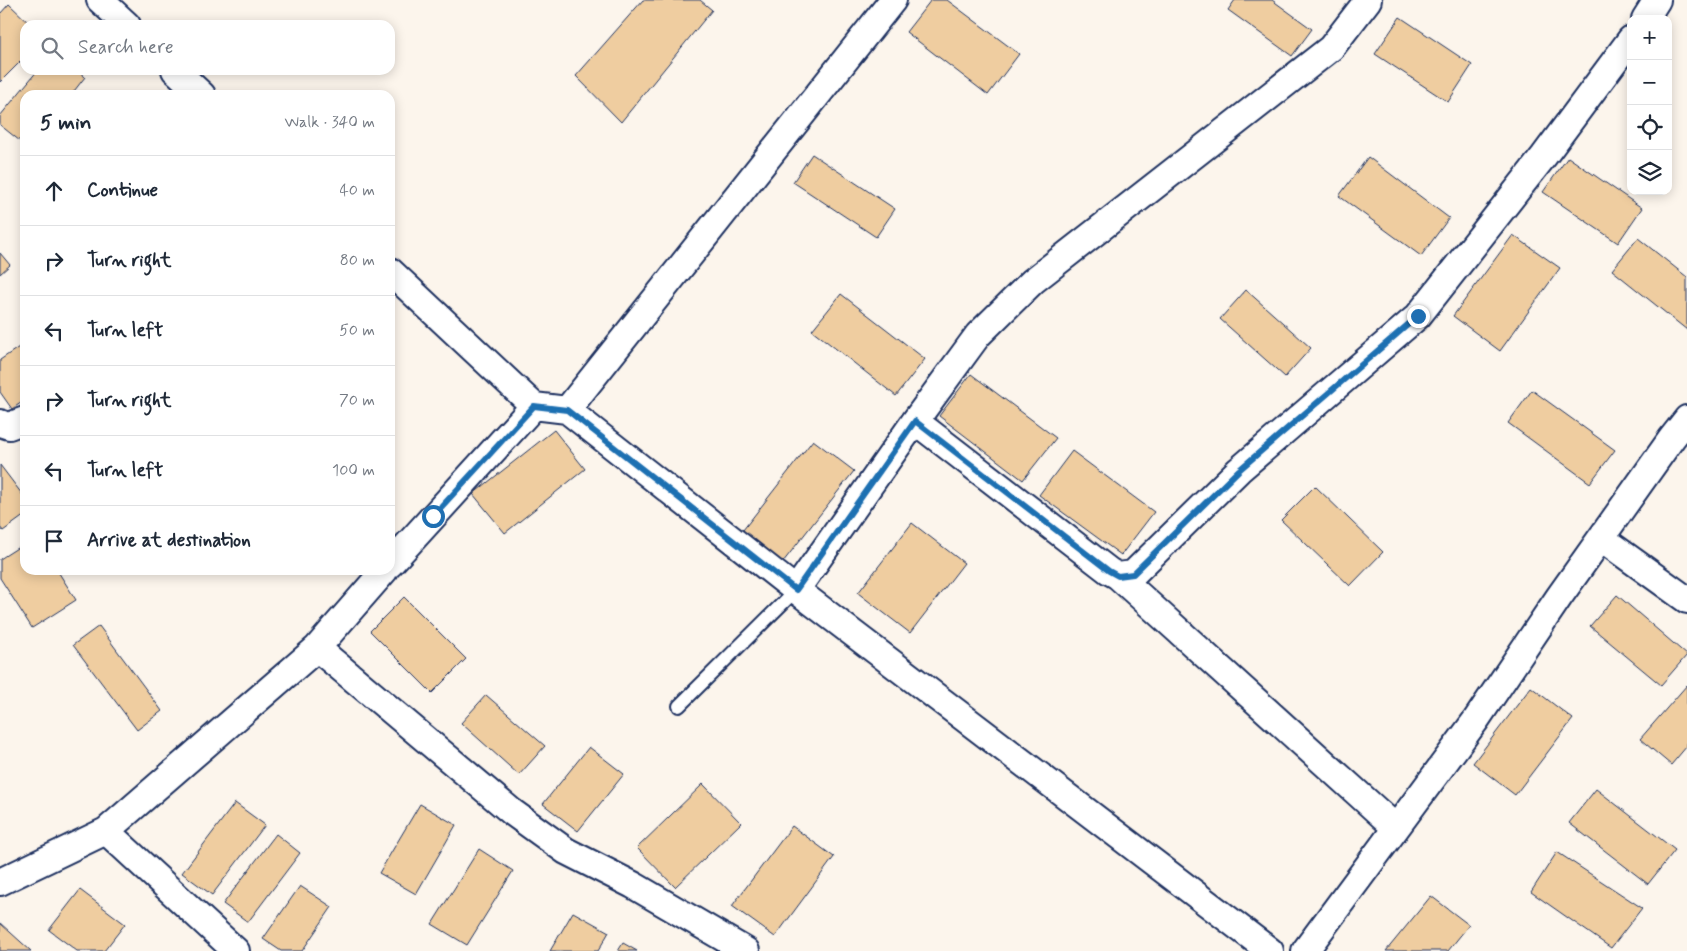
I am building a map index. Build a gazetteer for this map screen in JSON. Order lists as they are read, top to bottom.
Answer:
{
  "page": {
    "map_buttons": ["+", "−"],
    "search": "Search here",
    "heading": ["5 min", "Walk · 340 m"],
    "list": [
      ["Continue", "40 m"],
      ["Turn right", "80 m"],
      ["Turn left", "50 m"],
      ["Turn right", "70 m"],
      ["Turn left", "100 m"],
      "Arrive at destination"
    ]
  }
}
